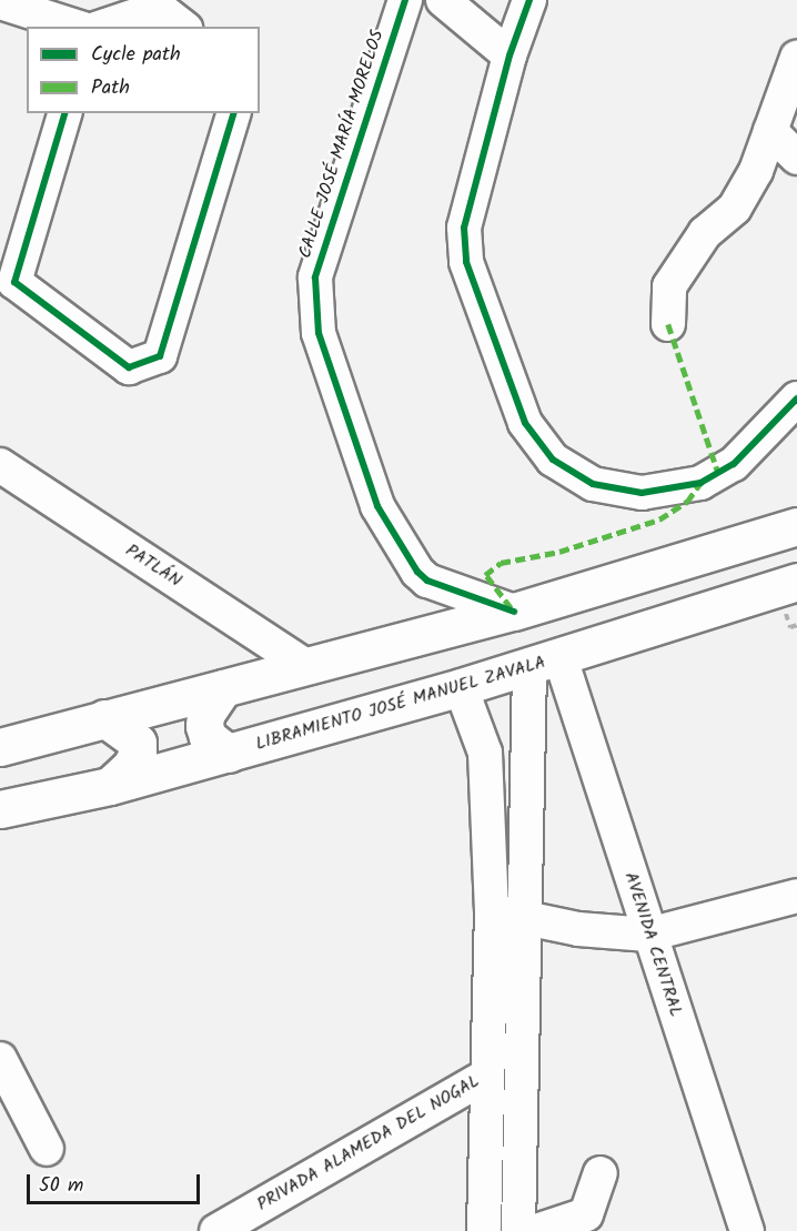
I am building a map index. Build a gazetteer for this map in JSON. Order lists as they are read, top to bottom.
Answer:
{
  "streets": {
    "main road": ["LIBRAMIENTO JOSÉ MANUEL ZAVALA"],
    "street": [
      "CALLE JOSÉ MARÍA MORELOS",
      "PATLÁN",
      "AVENIDA CENTRAL",
      "PRIVADA ALAMEDA DEL NOGAL"
    ]
  },
  "crossings": [
    ["LIBRAMIENTO JOSÉ MANUEL ZAVALA", "AVENIDA CENTRAL"]
  ],
  "legend": ["Cycle path", "Path"],
  "scale_bar": "50 m"
}
